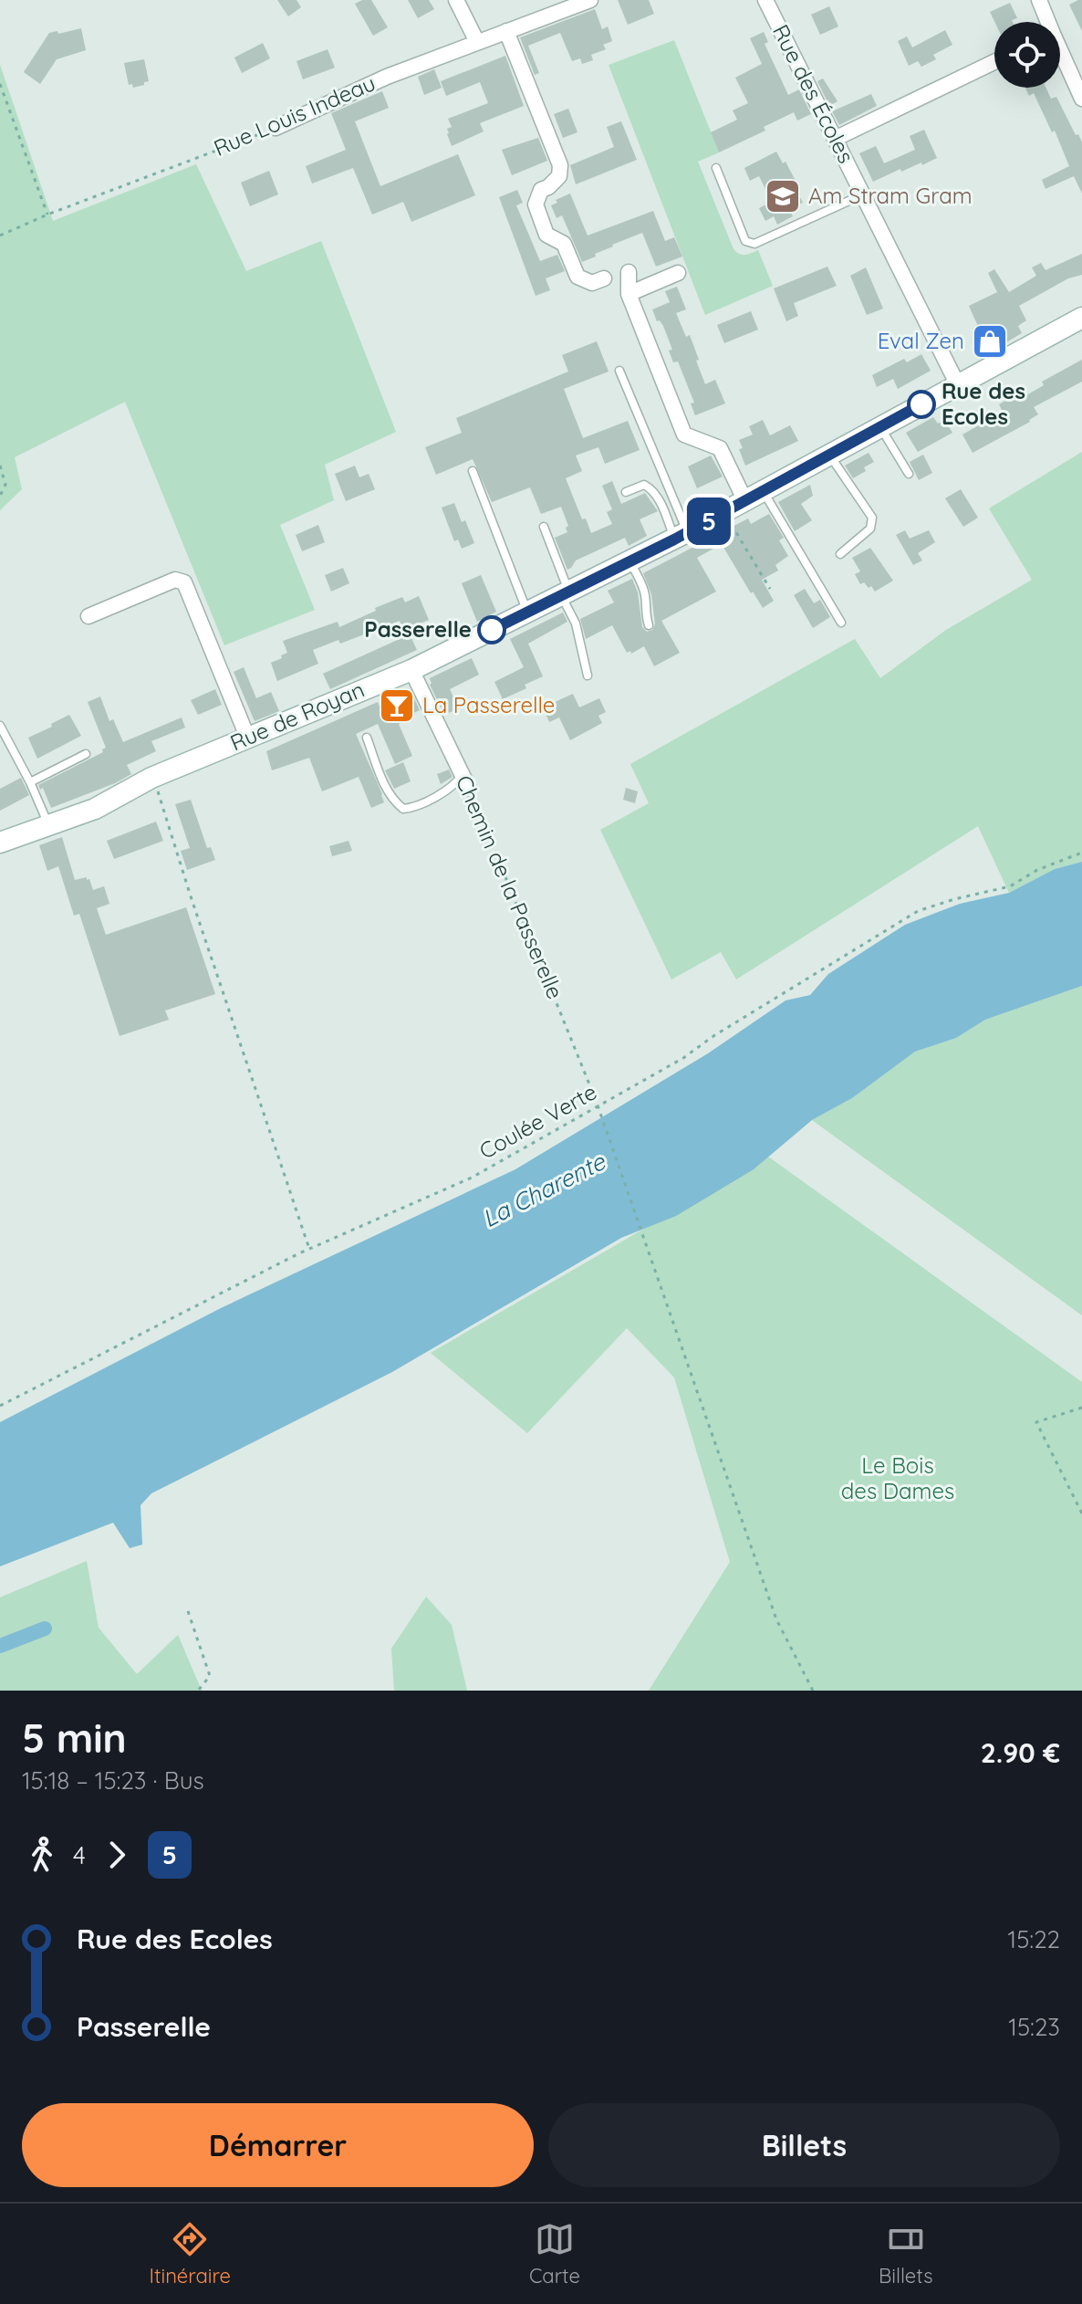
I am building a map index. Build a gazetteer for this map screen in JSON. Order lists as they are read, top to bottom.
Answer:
{
  "streets": {
    "main road": ["Rue de Royan"],
    "street": ["Rue des Écoles", "Rue Louis Indeau", "Chemin de la Passerelle"],
    "path": ["Coulée Verte"]
  },
  "crossings": [
    ["Rue des Écoles", "Rue de Royan"],
    ["Rue de Royan", "Chemin de la Passerelle"],
    ["Chemin de la Passerelle", "Coulée Verte"]
  ],
  "water": ["La Charente"],
  "parks": ["Le Bois des Dames"],
  "places": {
    "school or university": ["Am Stram Gram"],
    "shop": ["Eval Zen"],
    "other": ["Rue des Ecoles", "Passerelle"],
    "bar": ["La Passerelle"]
  },
  "lines": ["bus line 5"],
  "page": {
    "on_map": "5",
    "heading": ["5 min", "15:18 – 15:23 · Bus", "2.90 €"],
    "legs": ["4", "5"],
    "list": [
      {
        "name": "Rue des Ecoles",
        "value": "15:22"
      },
      {
        "name": "Passerelle",
        "value": "15:23"
      }
    ],
    "buttons": ["Démarrer", "Billets"],
    "tabs": ["Itinéraire", "Carte", "Billets"]
  }
}
